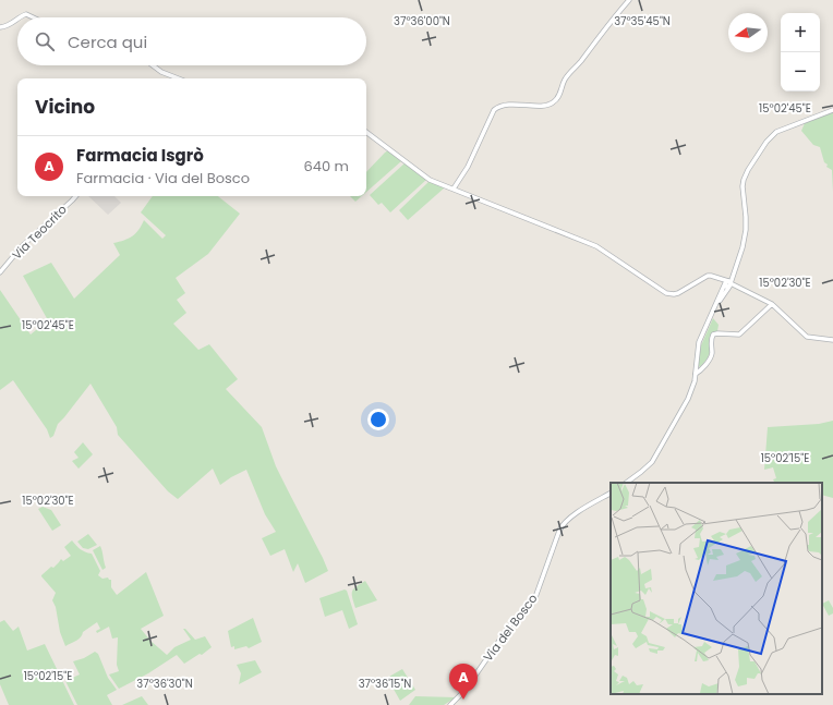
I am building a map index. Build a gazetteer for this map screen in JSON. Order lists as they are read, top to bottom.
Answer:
{
  "streets": {
    "street": ["Via Teocrito", "Via del Bosco"]
  },
  "north": "left",
  "page": {
    "map_buttons": ["+", "−"],
    "search": "Cerca qui",
    "heading": "Vicino",
    "list": [
      {
        "mark": "A",
        "name": "Farmacia Isgrò",
        "note": "Farmacia · Via del Bosco",
        "value": "640 m"
      }
    ],
    "pins": "A"
  },
  "coordinates": [
    "37°36'00\"N",
    "37°35'45\"N",
    "15°02'45\"E",
    "15°02'30\"E",
    "15°02'15\"E",
    "37°36'30\"N",
    "37°36'15\"N"
  ]
}
